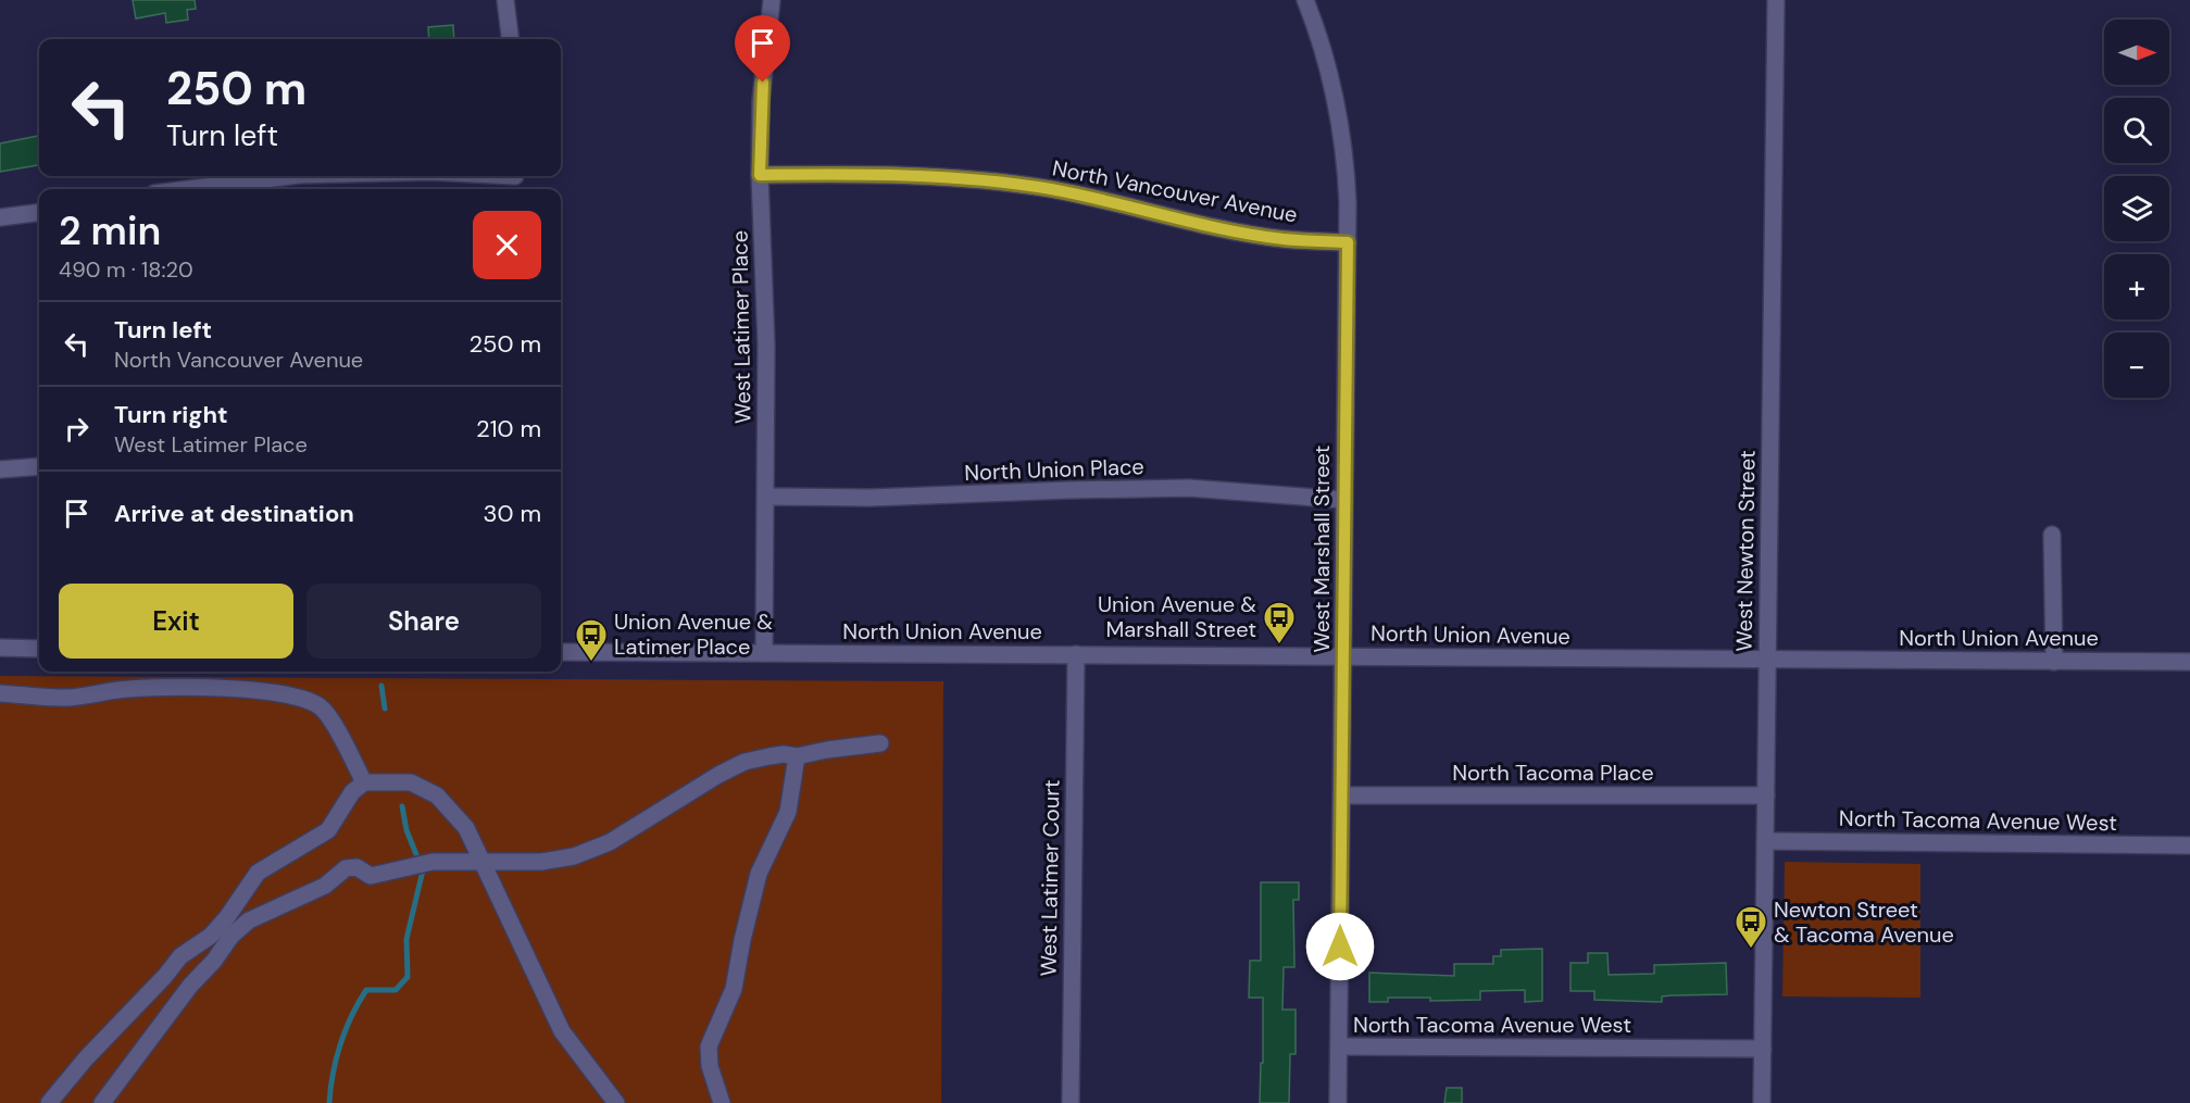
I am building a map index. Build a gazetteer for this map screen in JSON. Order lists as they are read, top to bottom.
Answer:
{
  "streets": {
    "street": [
      "North Vancouver Avenue",
      "West Latimer Place",
      "North Union Place",
      "West Marshall Street",
      "West Newton Street",
      "North Union Avenue",
      "North Tacoma Place",
      "North Tacoma Avenue West",
      "West Latimer Court"
    ]
  },
  "crossings": [
    ["North Vancouver Avenue", "West Latimer Place"],
    ["North Vancouver Avenue", "West Marshall Street"],
    ["West Latimer Place", "North Union Place"],
    ["West Latimer Place", "North Union Avenue"],
    ["North Union Place", "West Marshall Street"],
    ["West Marshall Street", "North Union Avenue"],
    ["West Marshall Street", "North Tacoma Place"],
    ["West Marshall Street", "North Tacoma Avenue West"],
    ["West Newton Street", "North Union Avenue"],
    ["West Newton Street", "North Tacoma Place"],
    ["West Newton Street", "North Tacoma Avenue West"],
    ["North Union Avenue", "West Latimer Court"]
  ],
  "places": {
    "bus stop": ["Union Avenue & Marshall Street", "Union Avenue & Latimer Place", "Newton Street & Tacoma Avenue"]
  },
  "north": "right",
  "page": {
    "map_buttons": ["+", "−"],
    "turn": ["250 m", "Turn left"],
    "heading": ["2 min", "490 m · 18:20"],
    "list": [
      {
        "name": "Turn left",
        "note": "North Vancouver Avenue",
        "value": "250 m"
      },
      {
        "name": "Turn right",
        "note": "West Latimer Place",
        "value": "210 m"
      },
      {
        "name": "Arrive at destination",
        "value": "30 m"
      }
    ],
    "buttons": ["Exit", "Share"]
  }
}
